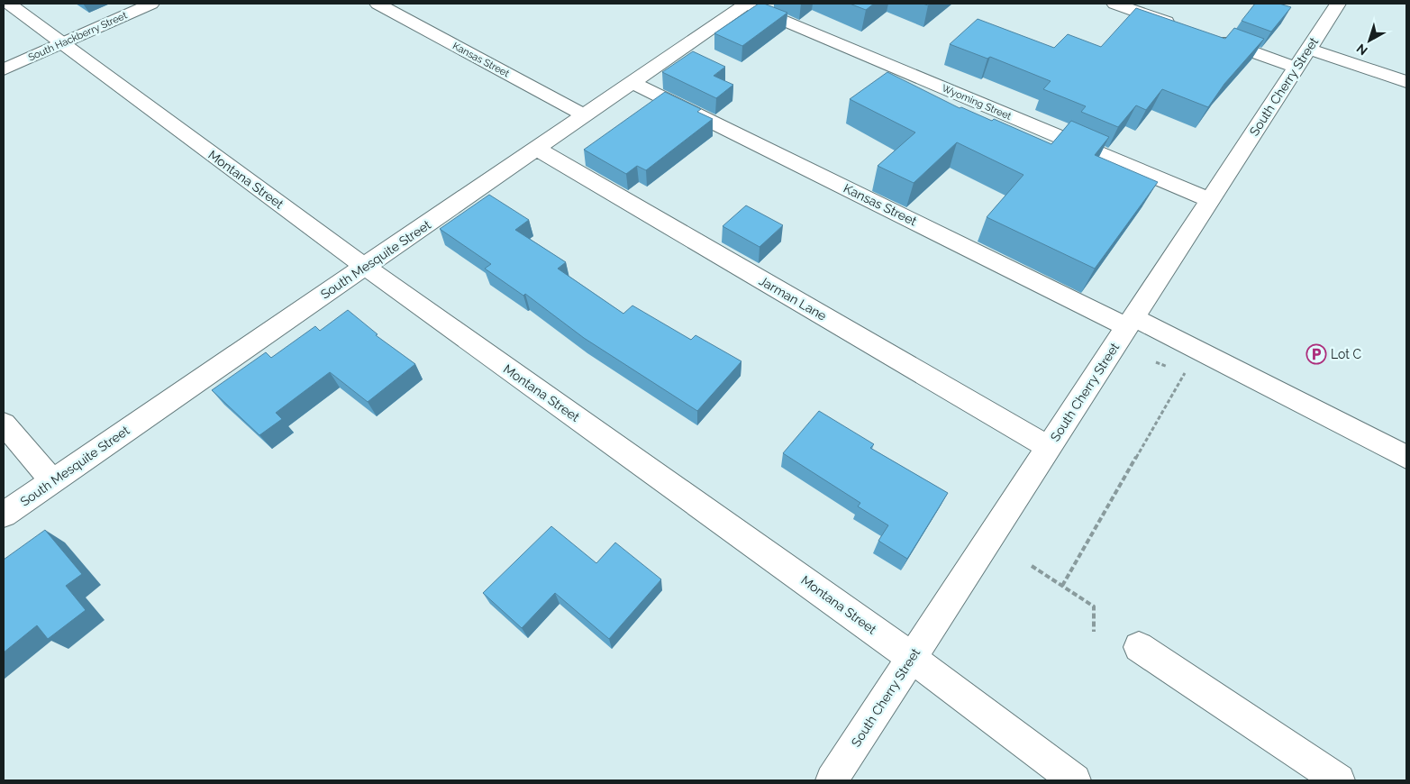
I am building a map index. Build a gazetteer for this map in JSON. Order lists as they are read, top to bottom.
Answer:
{
  "streets": {
    "street": [
      "South Hackberry Street",
      "Kansas Street",
      "South Cherry Street",
      "Wyoming Street",
      "Montana Street",
      "South Mesquite Street",
      "Jarman Lane"
    ]
  },
  "crossings": [
    ["South Hackberry Street", "Montana Street"],
    ["Kansas Street", "South Cherry Street"],
    ["Kansas Street", "South Mesquite Street"],
    ["South Cherry Street", "Wyoming Street"],
    ["South Cherry Street", "Montana Street"],
    ["South Cherry Street", "Jarman Lane"],
    ["Wyoming Street", "South Mesquite Street"],
    ["Montana Street", "South Mesquite Street"],
    ["South Mesquite Street", "Jarman Lane"]
  ],
  "places": {
    "parking": ["Lot C"]
  },
  "north": "bottom left"
}
